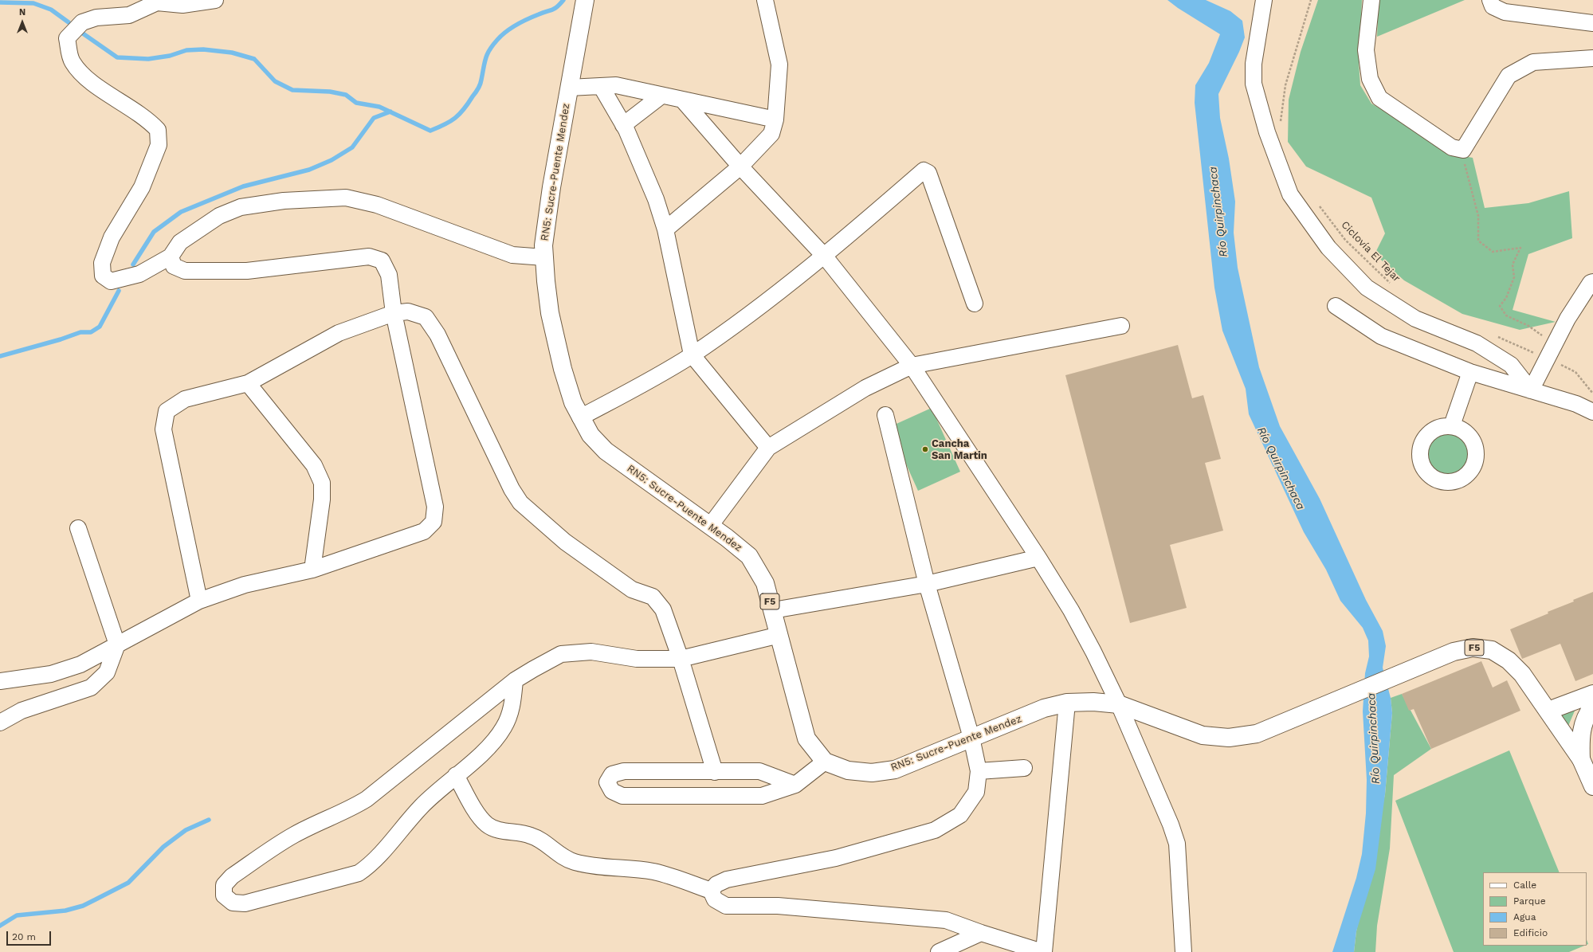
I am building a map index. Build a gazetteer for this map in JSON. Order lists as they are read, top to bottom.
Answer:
{
  "streets": {
    "main road": ["RN5: Sucre-Puente Mendez", "F5"],
    "path": ["Ciclovía El Tejar"]
  },
  "water": ["Río Quirpinchaca"],
  "places": ["Cancha San Martin"],
  "legend": [
    "Calle",
    "Parque",
    "Agua",
    "Edificio"
  ],
  "scale_bar": "20 m",
  "north": "top"
}
